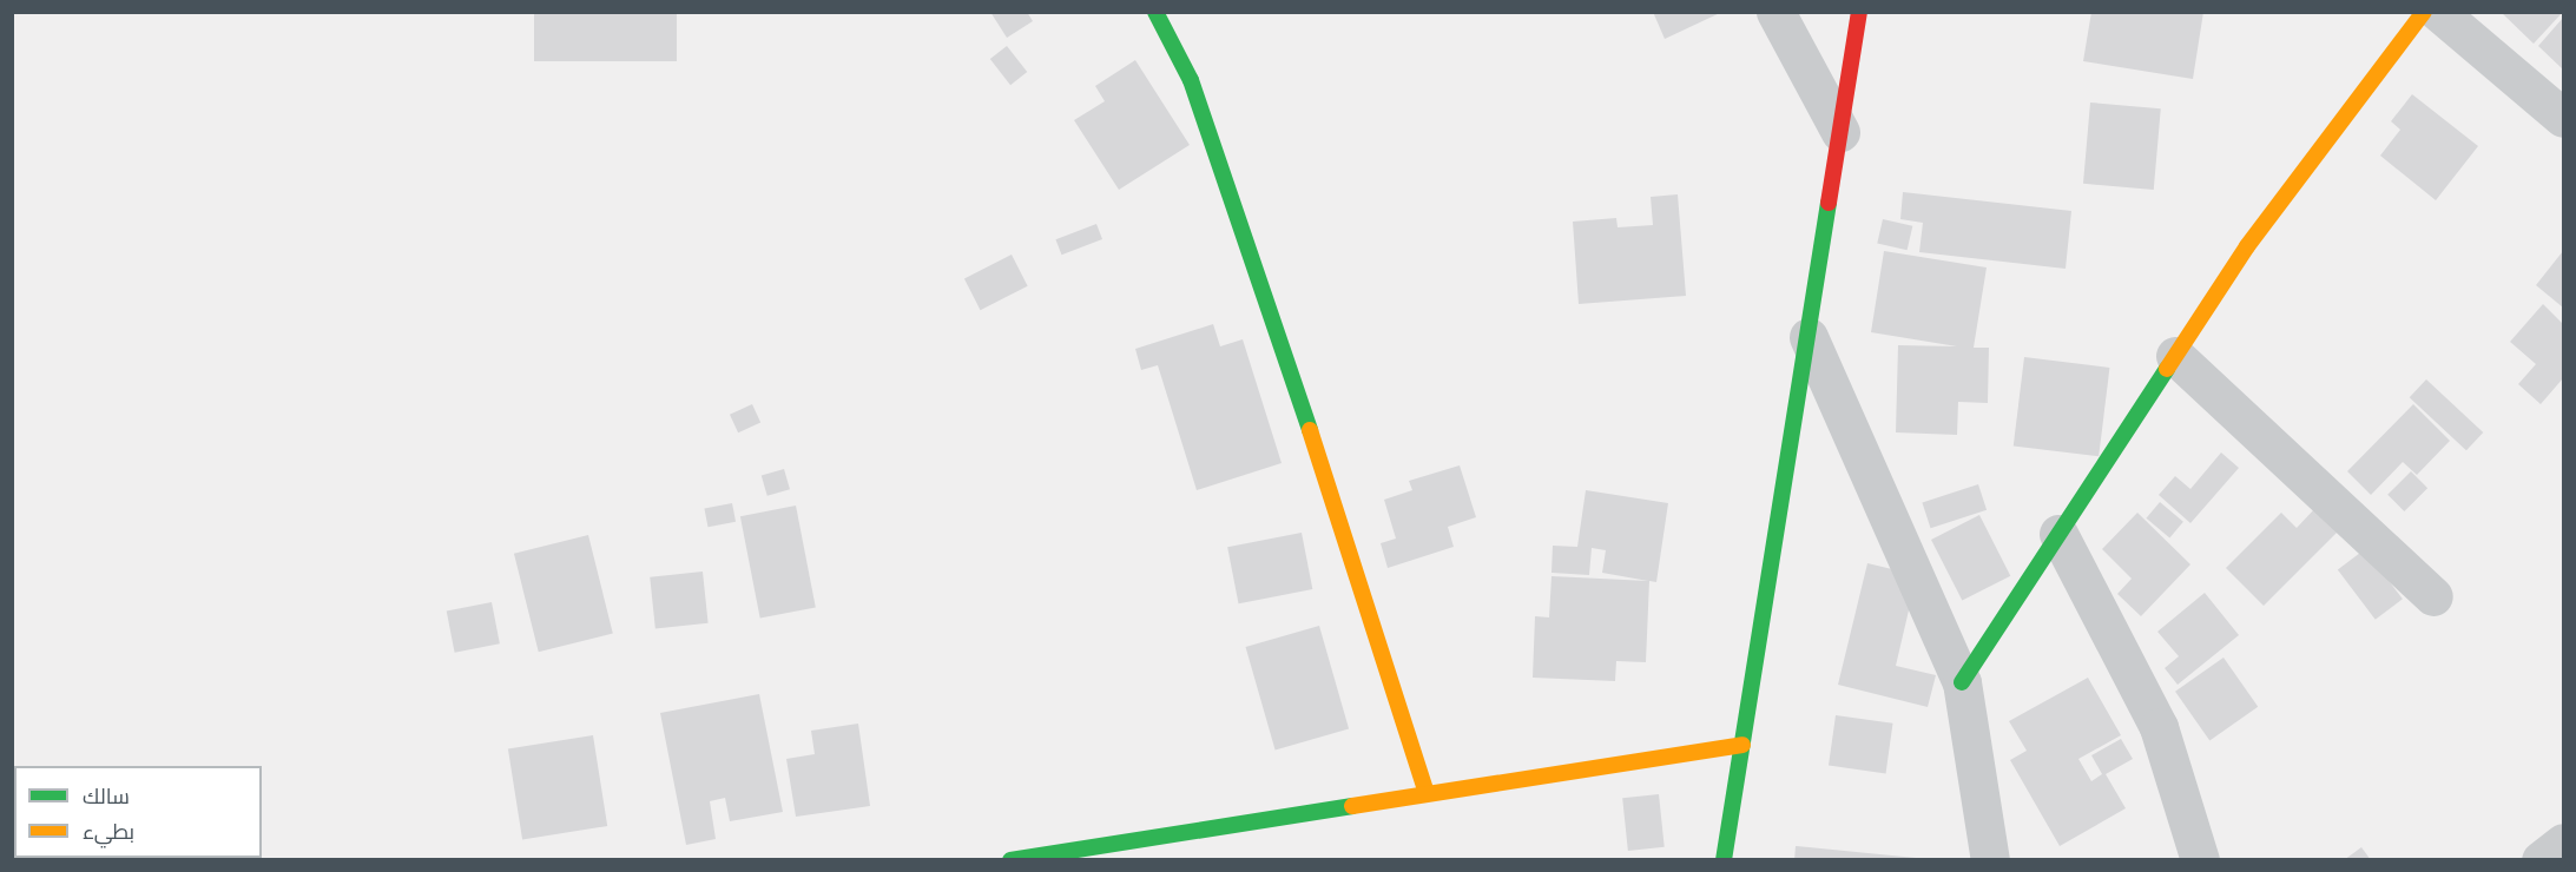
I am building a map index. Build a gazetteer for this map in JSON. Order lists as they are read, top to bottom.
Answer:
{
  "legend": ["سالك", "بطيء"]
}
